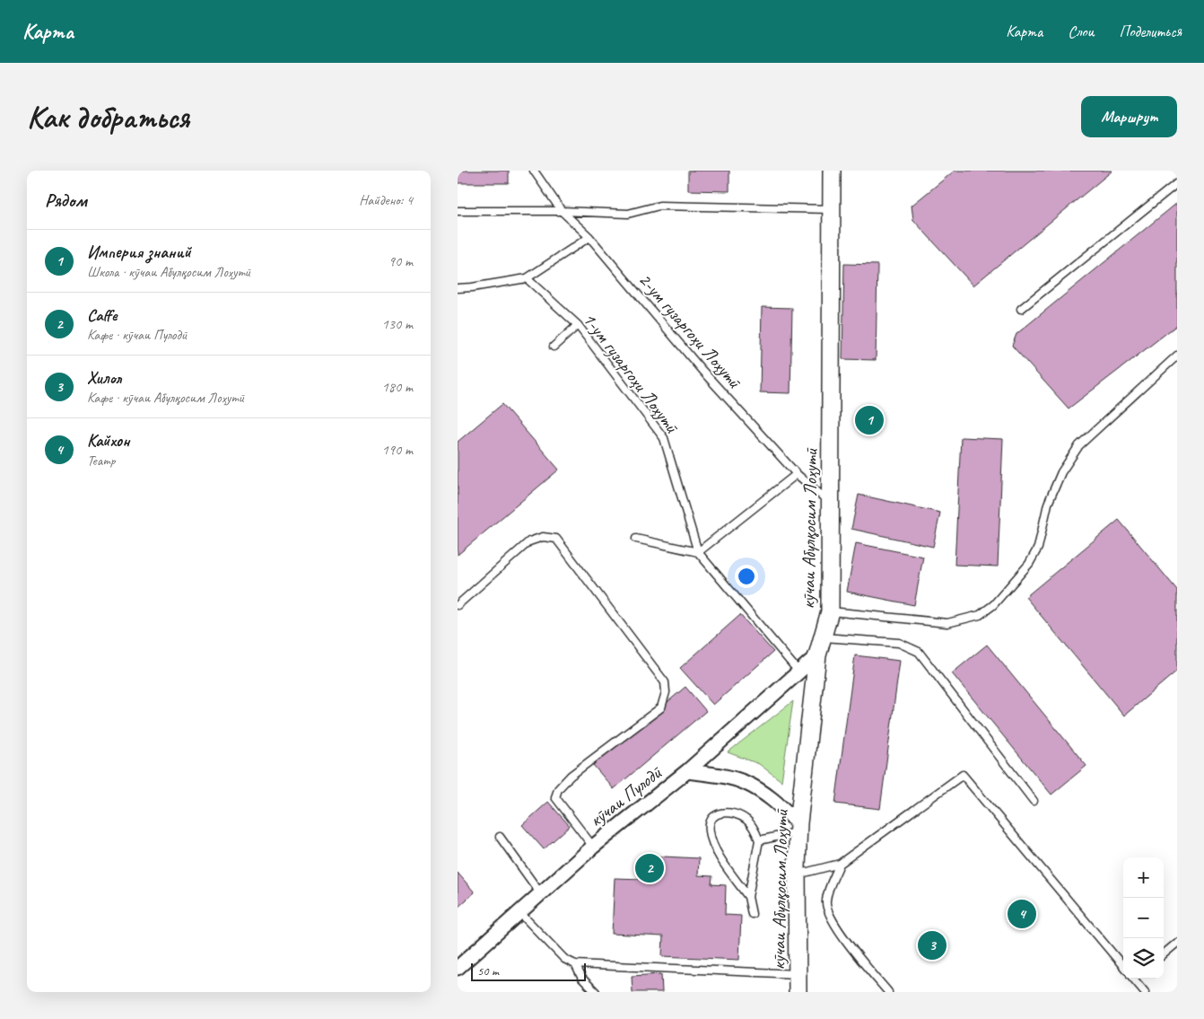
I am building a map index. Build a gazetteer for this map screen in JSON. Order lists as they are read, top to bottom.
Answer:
{
  "streets": {
    "street": ["кӯчаи Абулқосим Лоҳутӣ", "кӯчаи Пулодӣ"],
    "lane": ["2-ум гузаргоҳи Лоҳутӣ", "1-ум гузаргоҳи Лоҳутӣ"]
  },
  "crossings": [
    ["2-ум гузаргоҳи Лоҳутӣ", "кӯчаи Абулқосим Лоҳутӣ"],
    ["1-ум гузаргоҳи Лоҳутӣ", "кӯчаи Пулодӣ"],
    ["кӯчаи Абулқосим Лоҳутӣ", "кӯчаи Пулодӣ"]
  ],
  "scale_bar": "50 m",
  "page": {
    "header": "Карта",
    "nav": ["Карта", "Слои", "Поделиться"],
    "buttons": "Маршрут",
    "title": "Как добраться",
    "heading": ["Рядом", "Найдено: 4"],
    "list": [
      {
        "mark": "1",
        "name": "Империя знаний",
        "note": "Школа · кӯчаи Абулқосим Лоҳутӣ",
        "value": "90 m"
      },
      {
        "mark": "2",
        "name": "Caffe",
        "note": "Кафе · кӯчаи Пулодӣ",
        "value": "130 m"
      },
      {
        "mark": "3",
        "name": "Хилол",
        "note": "Кафе · кӯчаи Абулқосим Лоҳутӣ",
        "value": "180 m"
      },
      {
        "mark": "4",
        "name": "Кайхон",
        "note": "Театр",
        "value": "190 m"
      }
    ],
    "pins": [
      "1",
      "2",
      "4",
      "3"
    ],
    "map_buttons": ["+", "−"],
    "scale": "50 m"
  }
}
